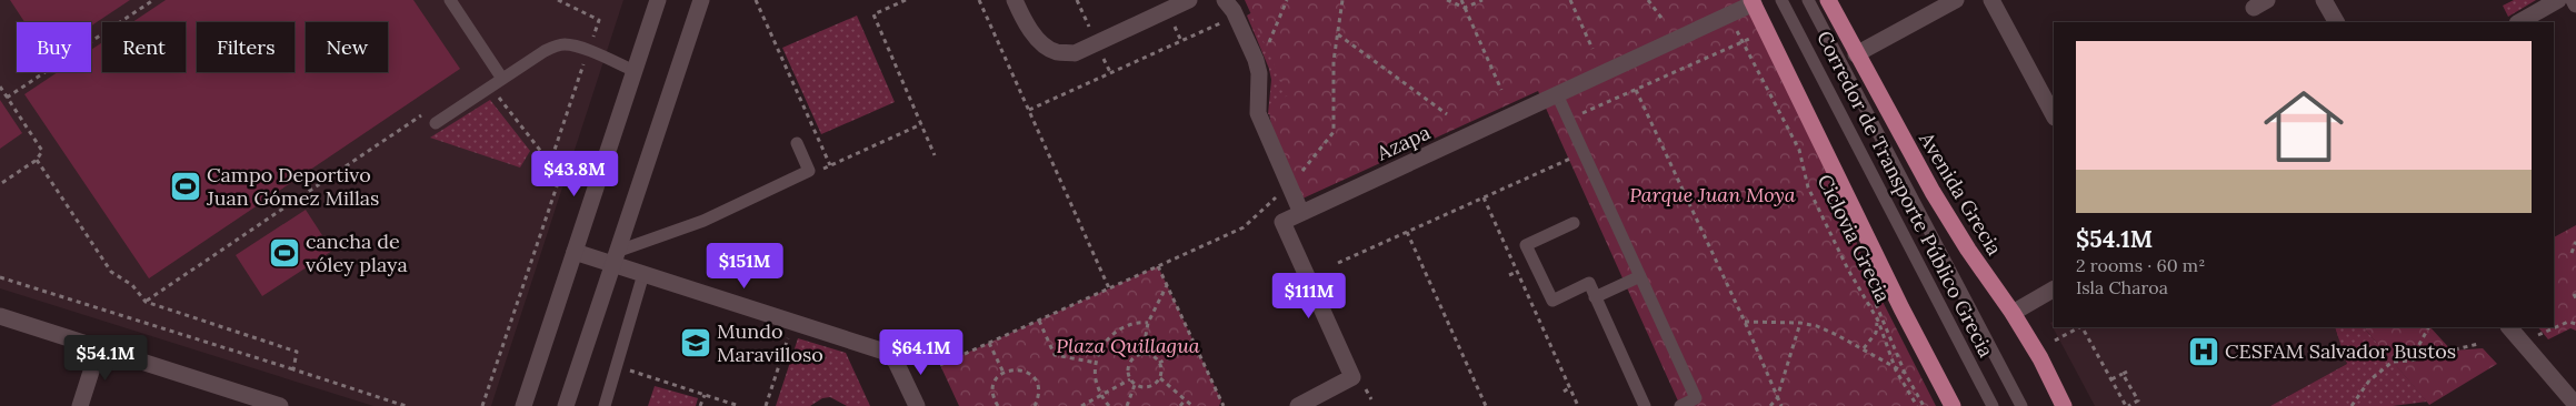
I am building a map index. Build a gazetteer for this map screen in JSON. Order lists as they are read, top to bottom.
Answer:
{
  "streets": {
    "main road": ["Avenida Grecia"],
    "street": ["Azapa"],
    "lane": ["Corredor de Transporte Público Grecia"],
    "path": ["Ciclovia Grecia"]
  },
  "parks": ["Parque Juan Moya", "Plaza Quillagua"],
  "places": {
    "sports": ["Campo Deportivo Juan Gómez Millas", "cancha de vóley playa"],
    "school or university": ["Mundo Maravilloso"],
    "hospital": ["CESFAM Salvador Bustos"]
  },
  "page": {
    "chip": [
      "Buy",
      "Rent",
      "Filters",
      "New"
    ],
    "list": [
      {
        "name": "$54.1M",
        "note": "2 rooms · 60 m² · Isla Charoa"
      }
    ],
    "price": [
      "$43.8M",
      "$151M",
      "$111M",
      "$64.1M",
      "$54.1M"
    ]
  }
}
